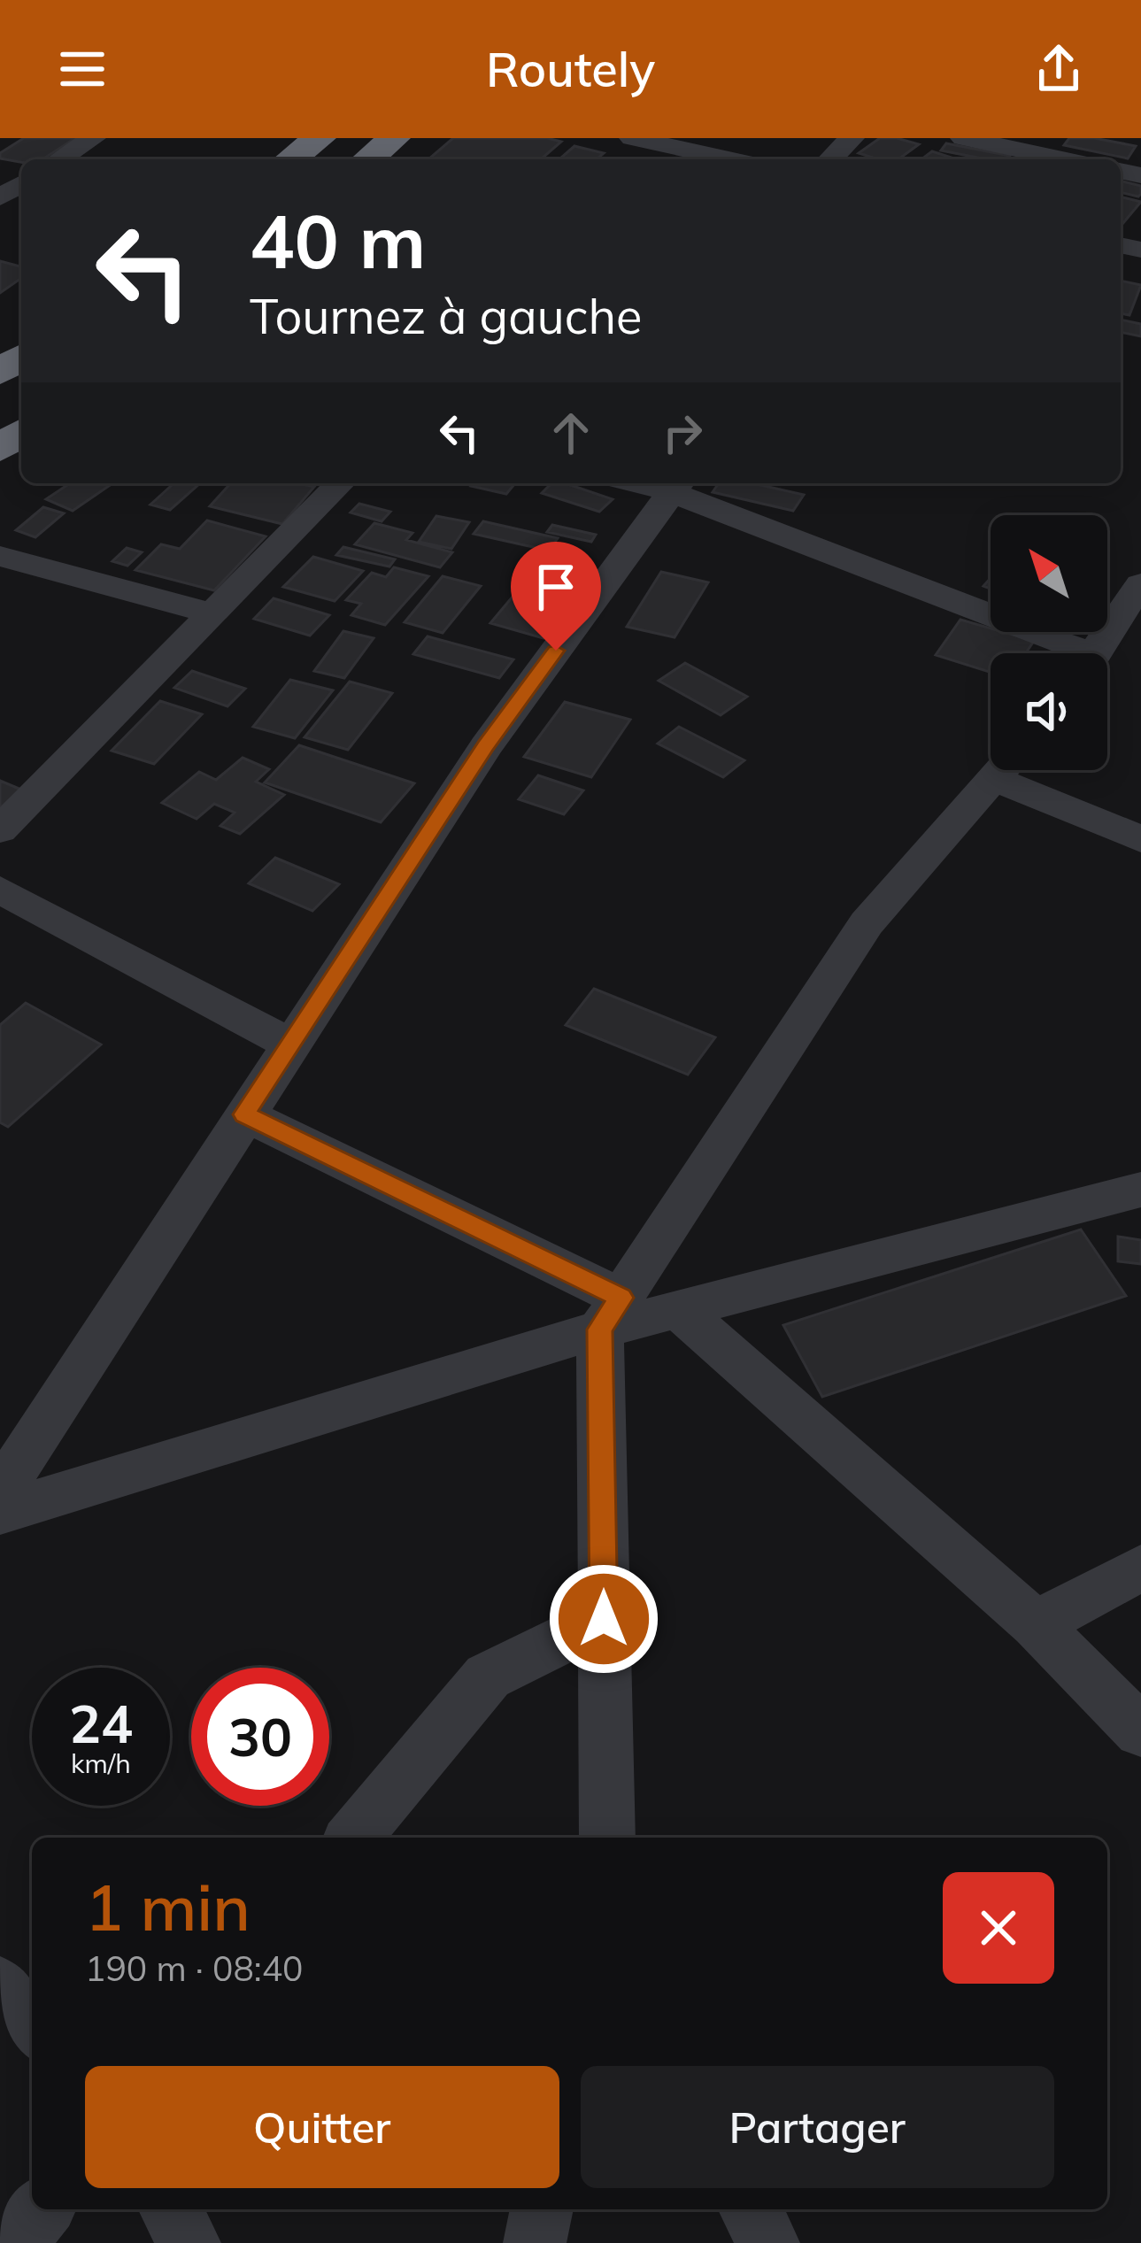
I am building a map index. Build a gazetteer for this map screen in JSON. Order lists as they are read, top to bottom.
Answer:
{
  "north": "top left",
  "page": {
    "header": "Routely",
    "turn": ["40 m", "Tournez à gauche"],
    "speed": "24 km/h",
    "limit": "30",
    "heading": ["1 min", "190 m · 08:40"],
    "buttons": ["Quitter", "Partager"]
  }
}
